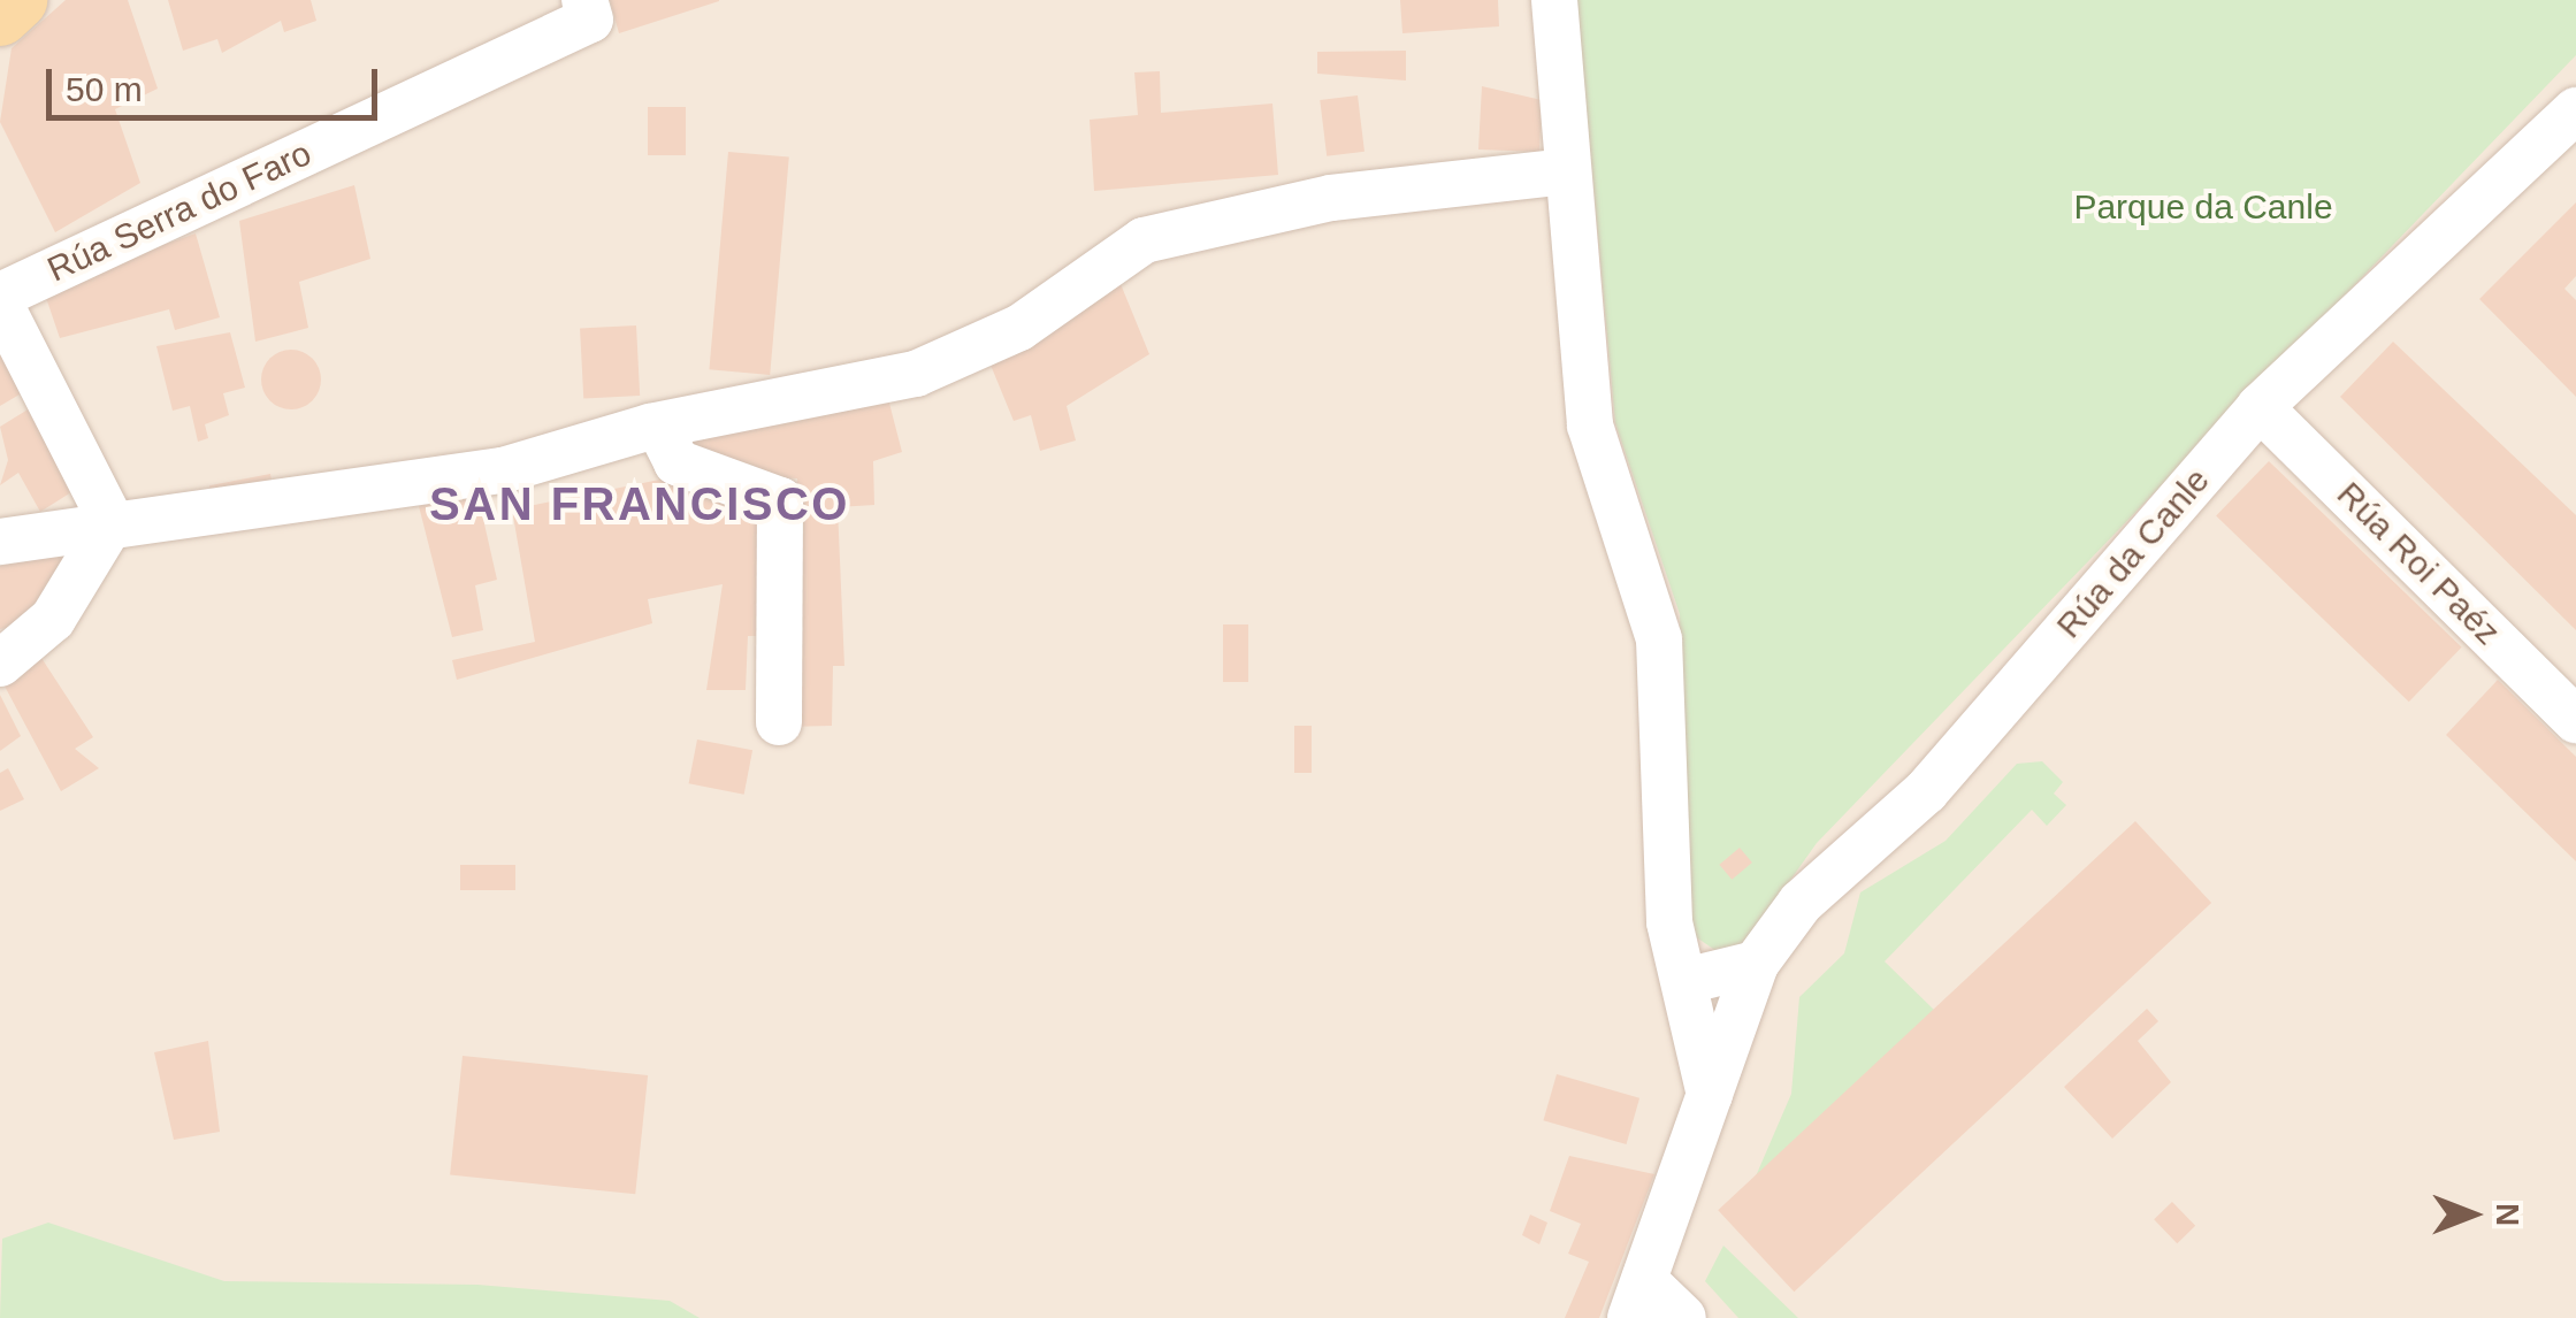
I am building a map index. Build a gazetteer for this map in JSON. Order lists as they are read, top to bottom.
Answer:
{
  "streets": {
    "street": ["Rúa Serra do Faro", "Rúa da Canle", "Rúa Roi Paéz"]
  },
  "crossings": [
    ["Rúa da Canle", "Rúa Roi Paéz"]
  ],
  "districts": ["SAN FRANCISCO"],
  "parks": ["Parque da Canle"],
  "scale_bar": "50 m",
  "north": "right"
}
